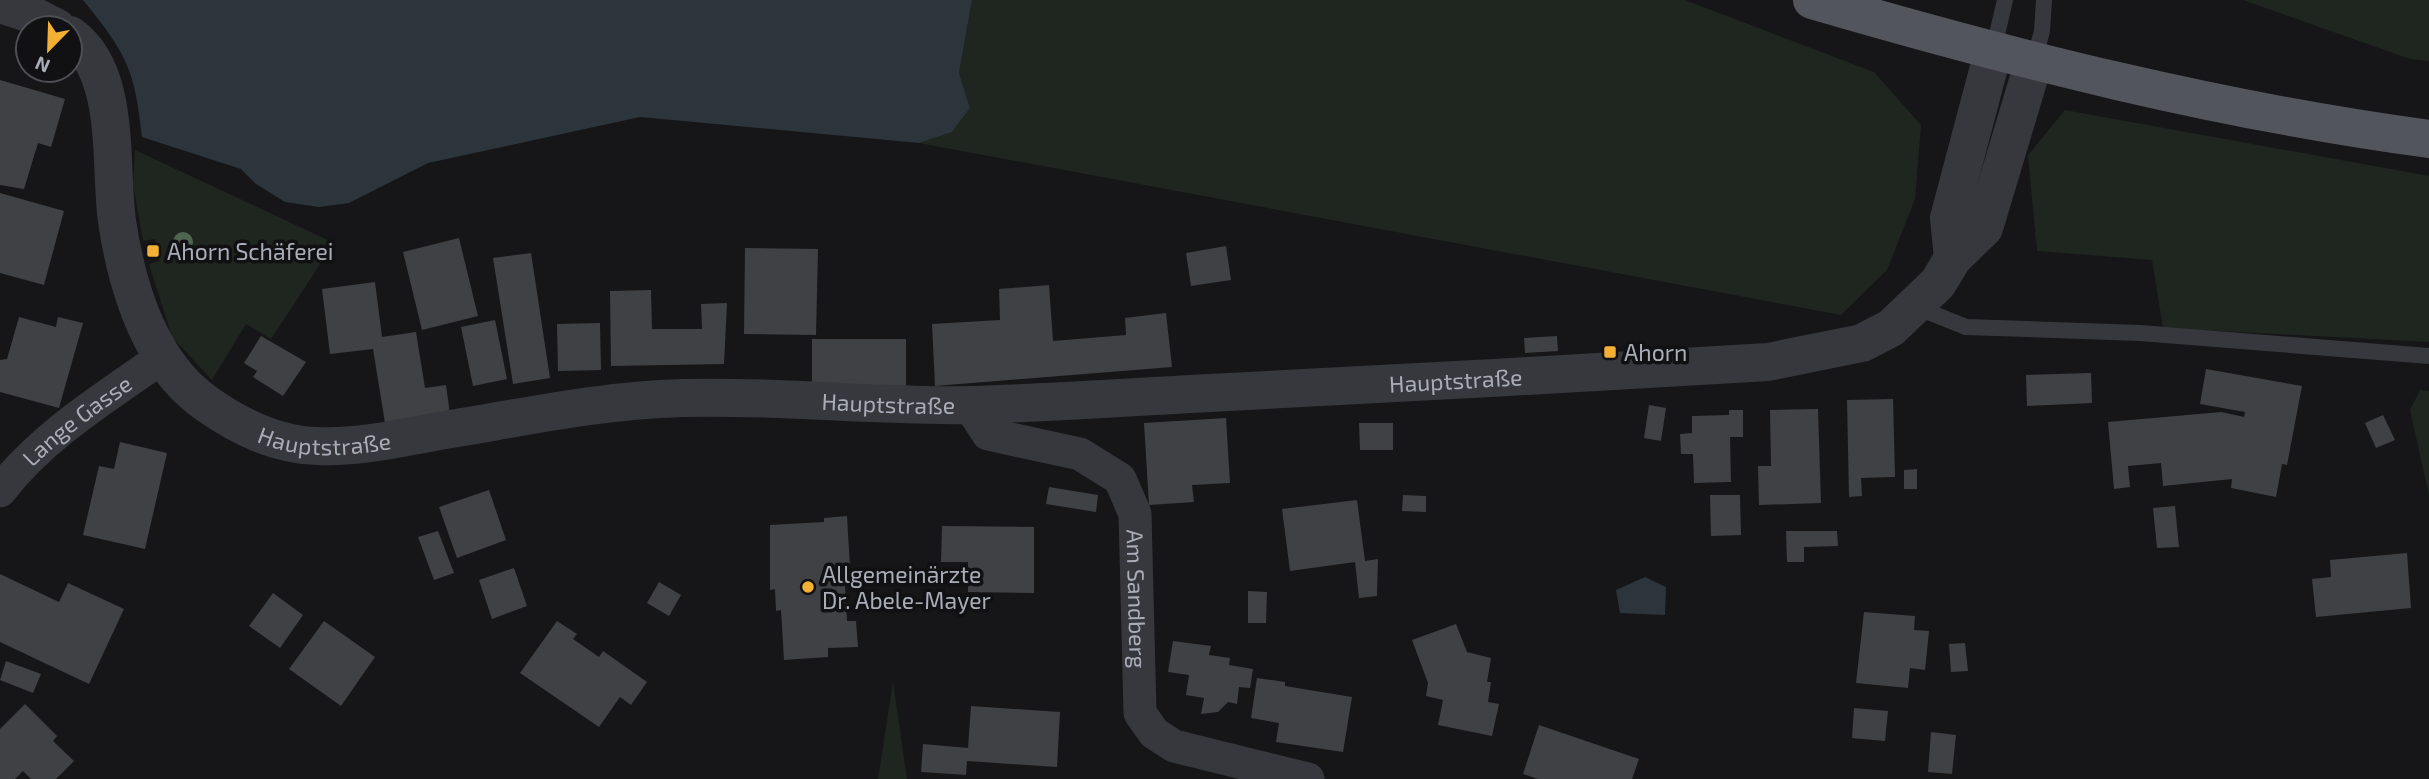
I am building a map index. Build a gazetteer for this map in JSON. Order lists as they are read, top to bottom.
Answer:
{
  "streets": {
    "street": ["Hauptstraße", "Lange Gasse", "Am Sandberg"]
  },
  "crossings": [
    ["Hauptstraße", "Lange Gasse"],
    ["Hauptstraße", "Am Sandberg"]
  ],
  "places": {
    "transit": ["Ahorn Schäferei", "Ahorn"],
    "other": ["Allgemeinärzte Dr. Abele-Mayer"]
  },
  "north": "bottom left"
}
